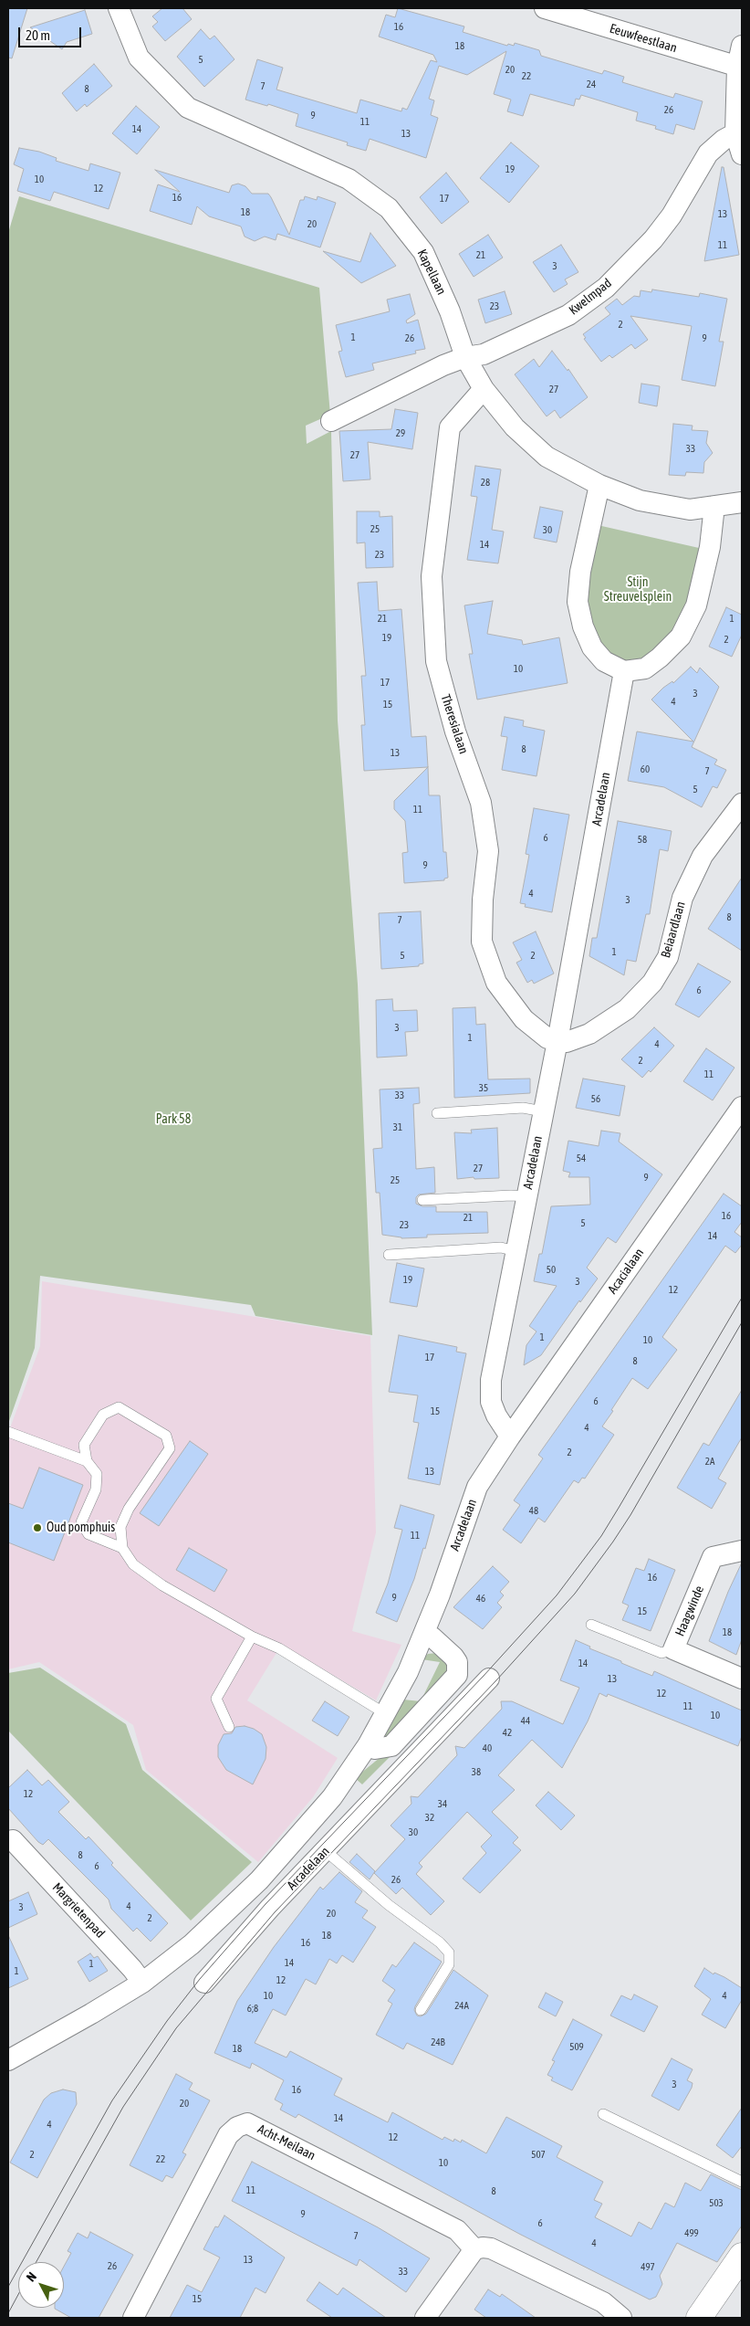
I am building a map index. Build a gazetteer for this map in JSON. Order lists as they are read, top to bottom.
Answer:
{
  "streets": {
    "street": [
      "Eeuwfeestlaan",
      "Kapellaan",
      "Kwelmpad",
      "Theresialaan",
      "Arcadelaan",
      "Beiaardlaan",
      "Acacialaan",
      "Haagwinde",
      "Margrietenpad",
      "Acht-Meilaan"
    ]
  },
  "crossings": [
    ["Kapellaan", "Kwelmpad"],
    ["Kapellaan", "Theresialaan"],
    ["Theresialaan", "Arcadelaan"],
    ["Theresialaan", "Beiaardlaan"],
    ["Arcadelaan", "Beiaardlaan"],
    ["Arcadelaan", "Acacialaan"],
    ["Arcadelaan", "Margrietenpad"]
  ],
  "parks": ["Stijn Streuvelsplein", "Park 58"],
  "places": ["Oud pomphuis"],
  "house_numbers": [
    "16",
    "18",
    "5",
    "20",
    "22",
    "24",
    "7",
    "8",
    "26",
    "9",
    "11",
    "14",
    "13",
    "19",
    "10",
    "12",
    "16",
    "17",
    "18",
    "13",
    "20",
    "11",
    "21",
    "3",
    "23",
    "2",
    "1",
    "26",
    "9",
    "27",
    "29",
    "33",
    "27",
    "28",
    "25",
    "30",
    "14",
    "23",
    "21",
    "1",
    "19",
    "2",
    "10",
    "17",
    "3",
    "4",
    "15",
    "8",
    "13",
    "60",
    "7",
    "5",
    "11",
    "6",
    "58",
    "9",
    "4",
    "3",
    "8",
    "7",
    "1",
    "5",
    "2",
    "6",
    "3",
    "1",
    "4",
    "2",
    "11",
    "35",
    "33",
    "56",
    "31",
    "54",
    "27",
    "9",
    "25",
    "16",
    "21",
    "5",
    "23",
    "14",
    "50",
    "19",
    "3",
    "12",
    "1",
    "10",
    "17",
    "8",
    "6",
    "15",
    "4",
    "2",
    "2A",
    "13",
    "48",
    "11",
    "16",
    "9",
    "46",
    "15",
    "18",
    "14",
    "13",
    "12",
    "11",
    "10",
    "44",
    "42",
    "40",
    "38",
    "12",
    "34",
    "32",
    "30",
    "8",
    "6",
    "26",
    "4",
    "3",
    "20",
    "2",
    "18",
    "16",
    "14",
    "1",
    "1",
    "12",
    "10",
    "4",
    "24A",
    "6;8",
    "24B",
    "509",
    "18",
    "3",
    "16",
    "20",
    "14",
    "4",
    "12",
    "2",
    "507",
    "22",
    "10",
    "11",
    "8",
    "503",
    "9",
    "6",
    "499",
    "7",
    "4",
    "13",
    "26",
    "497",
    "33",
    "15"
  ],
  "scale_bar": "20 m",
  "north": "top left"
}
